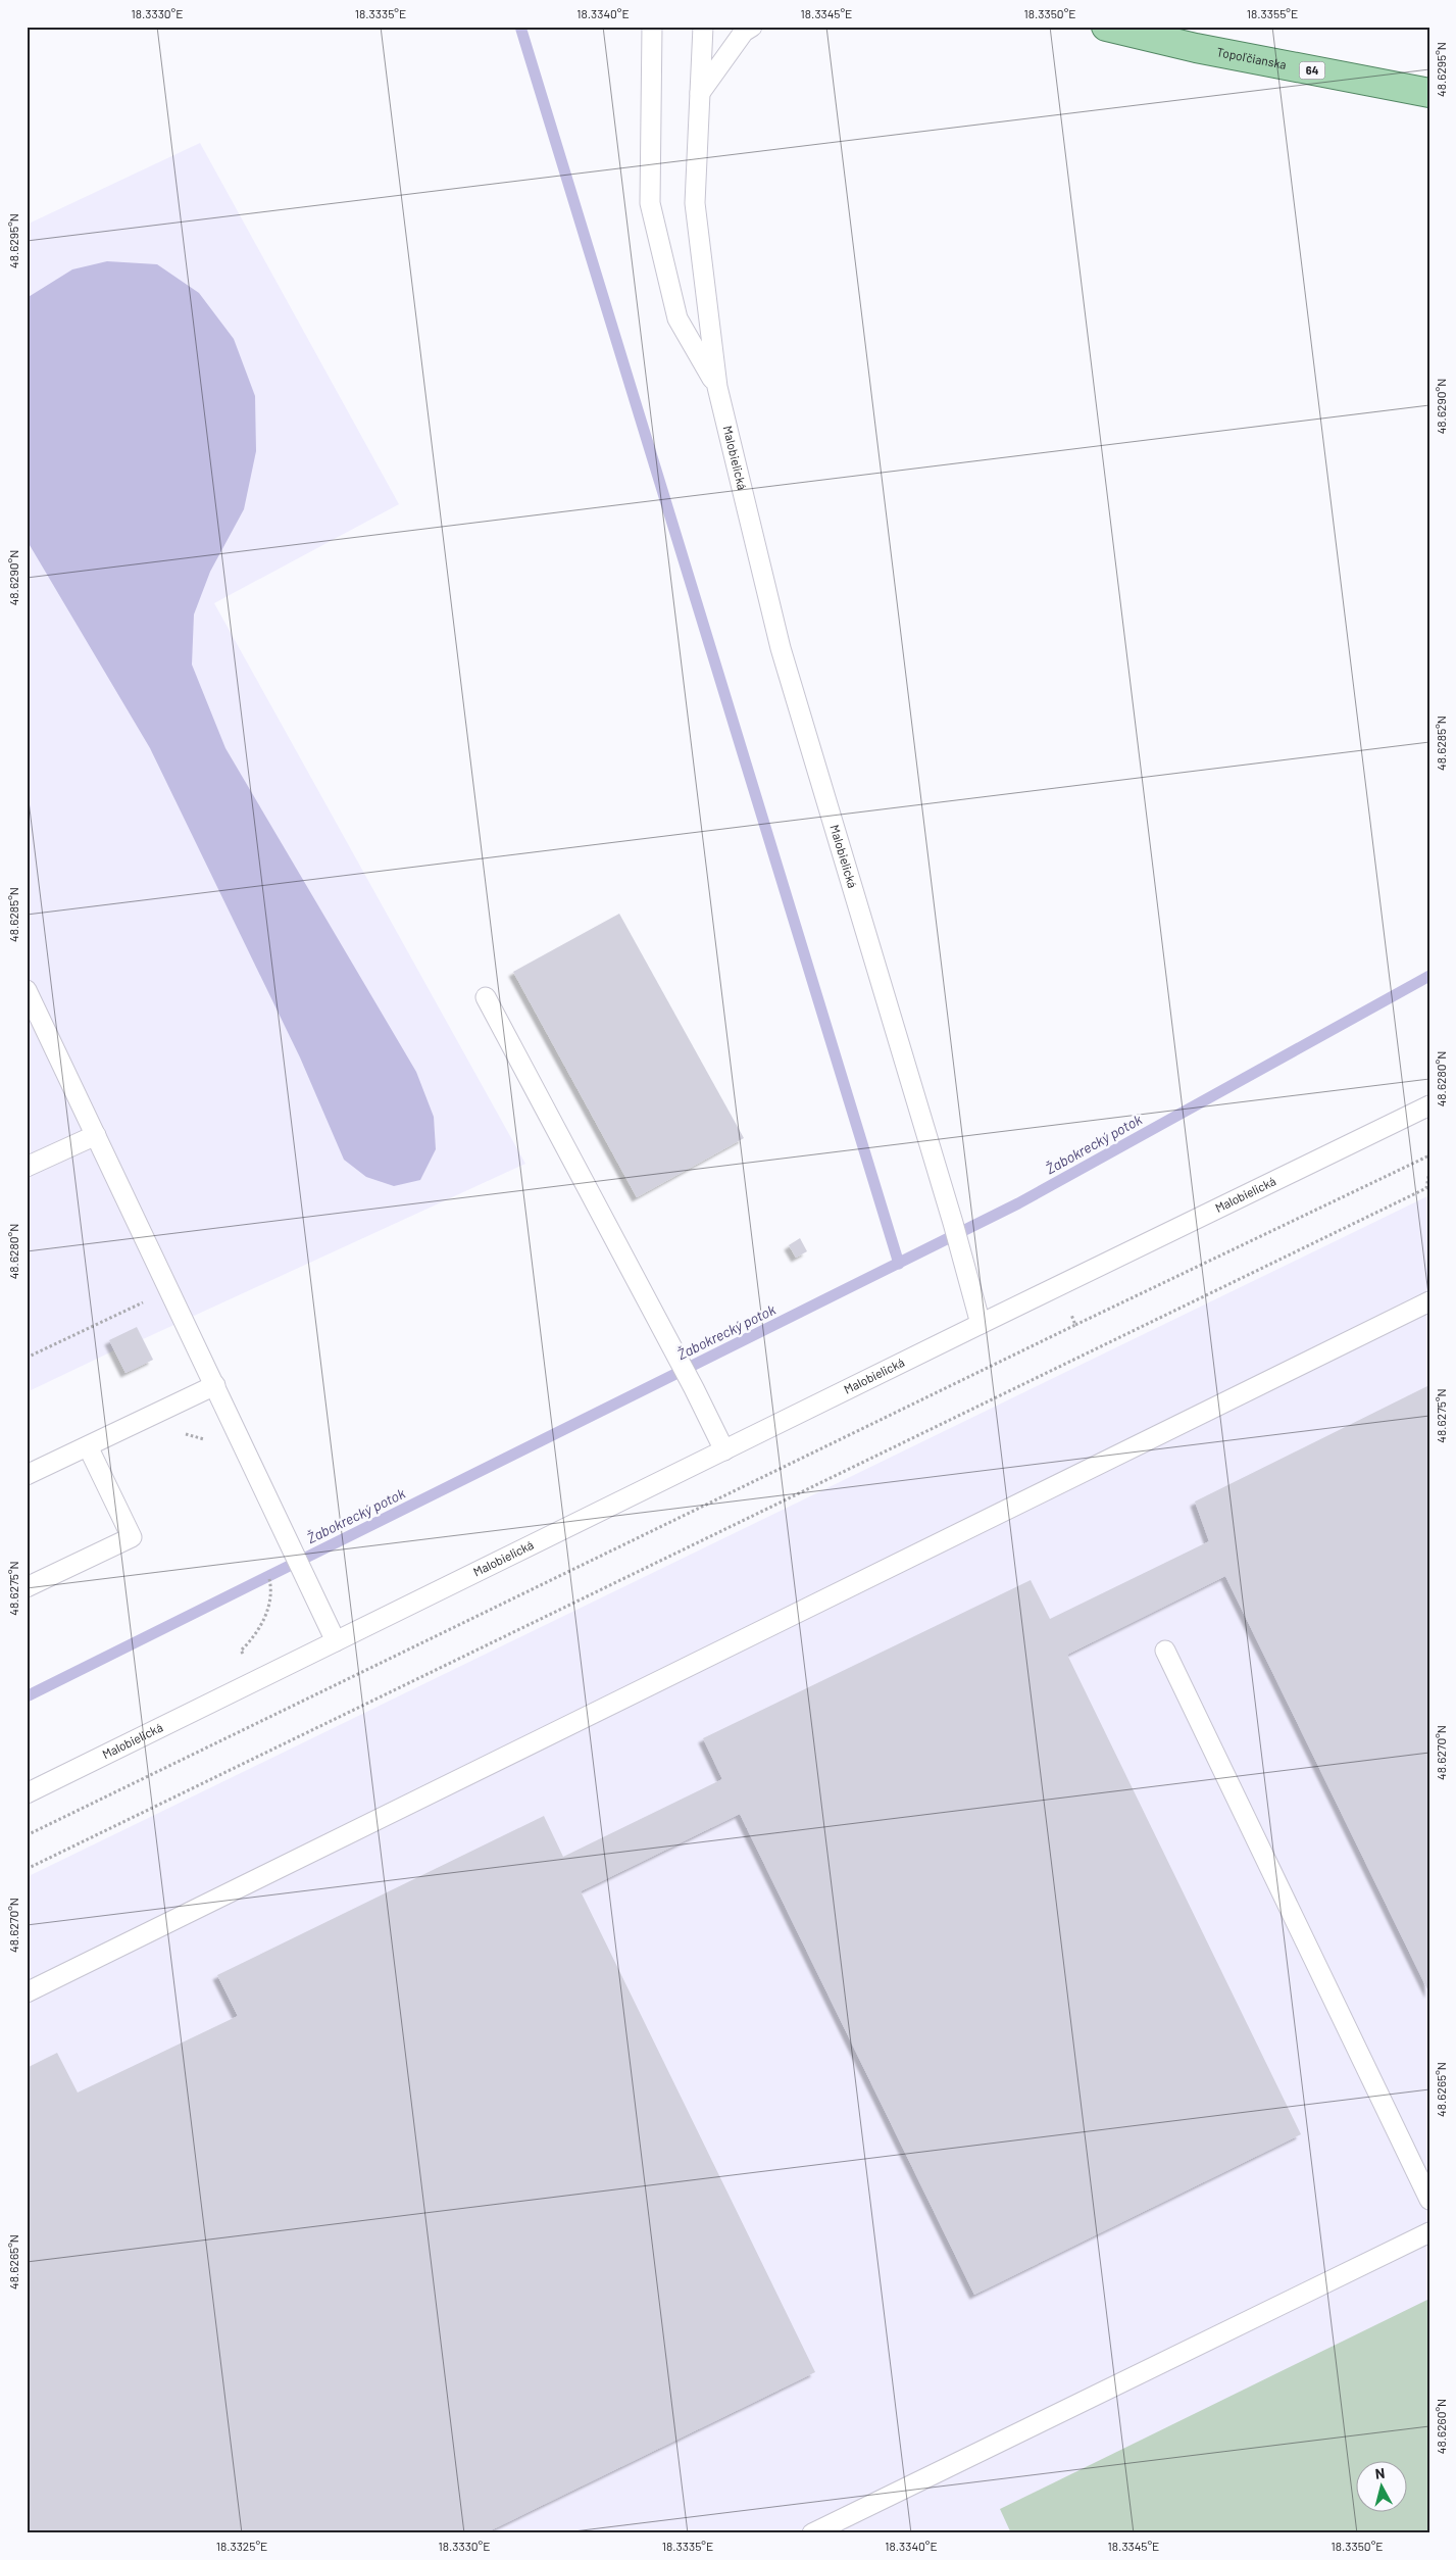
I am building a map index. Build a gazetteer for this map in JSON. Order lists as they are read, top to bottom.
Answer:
{
  "streets": {
    "main road": ["Topoľčianska", "64"],
    "lane": ["Malobielická"]
  },
  "water": ["Žabokrecký potok"],
  "north": "top",
  "coordinates": [
    "18.3330°E",
    "18.3335°E",
    "18.3340°E",
    "18.3345°E",
    "18.3350°E",
    "18.3355°E",
    "48.6295°N",
    "48.6290°N",
    "48.6285°N",
    "48.6280°N",
    "48.6275°N",
    "48.6270°N",
    "48.6265°N",
    "48.6260°N",
    "18.3325°E"
  ]
}
